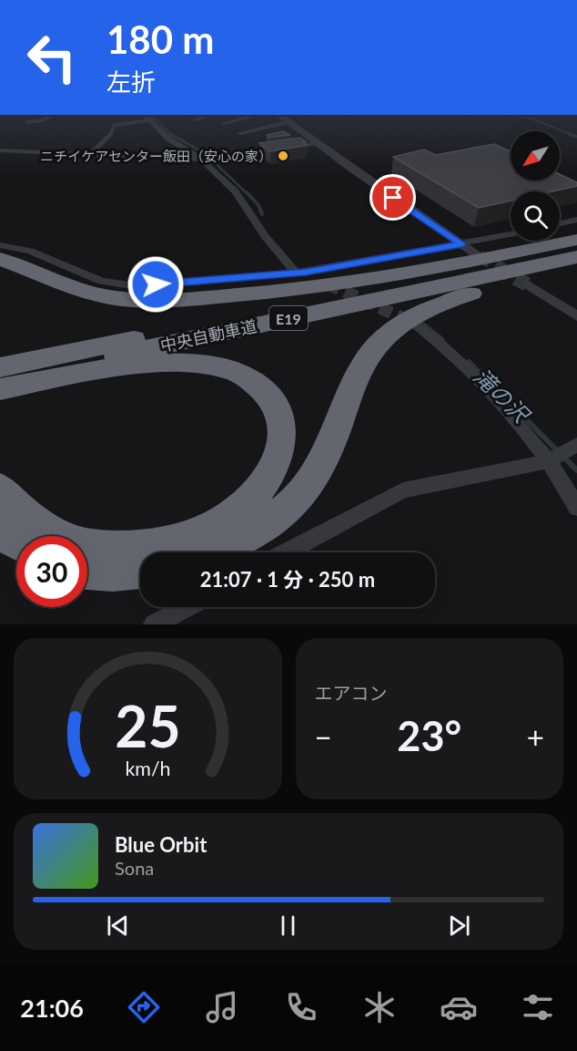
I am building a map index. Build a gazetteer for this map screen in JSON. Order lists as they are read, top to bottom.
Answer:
{
  "streets": {
    "highway": ["E19", "中央自動車道"]
  },
  "water": ["滝の沢"],
  "places": ["ニチイケアセンター飯田（安心の家）"],
  "north": "bottom left",
  "page": {
    "turn": ["180 m", "左折"],
    "limit": "30",
    "trip": "21:07 · 1 分 · 250 m",
    "tile": "エアコン",
    "heat": ["−", "23°", "+"],
    "song": ["Blue Orbit", "Sona"],
    "tabs": "21:06",
    "gauge": ["25", "km/h"]
  }
}
